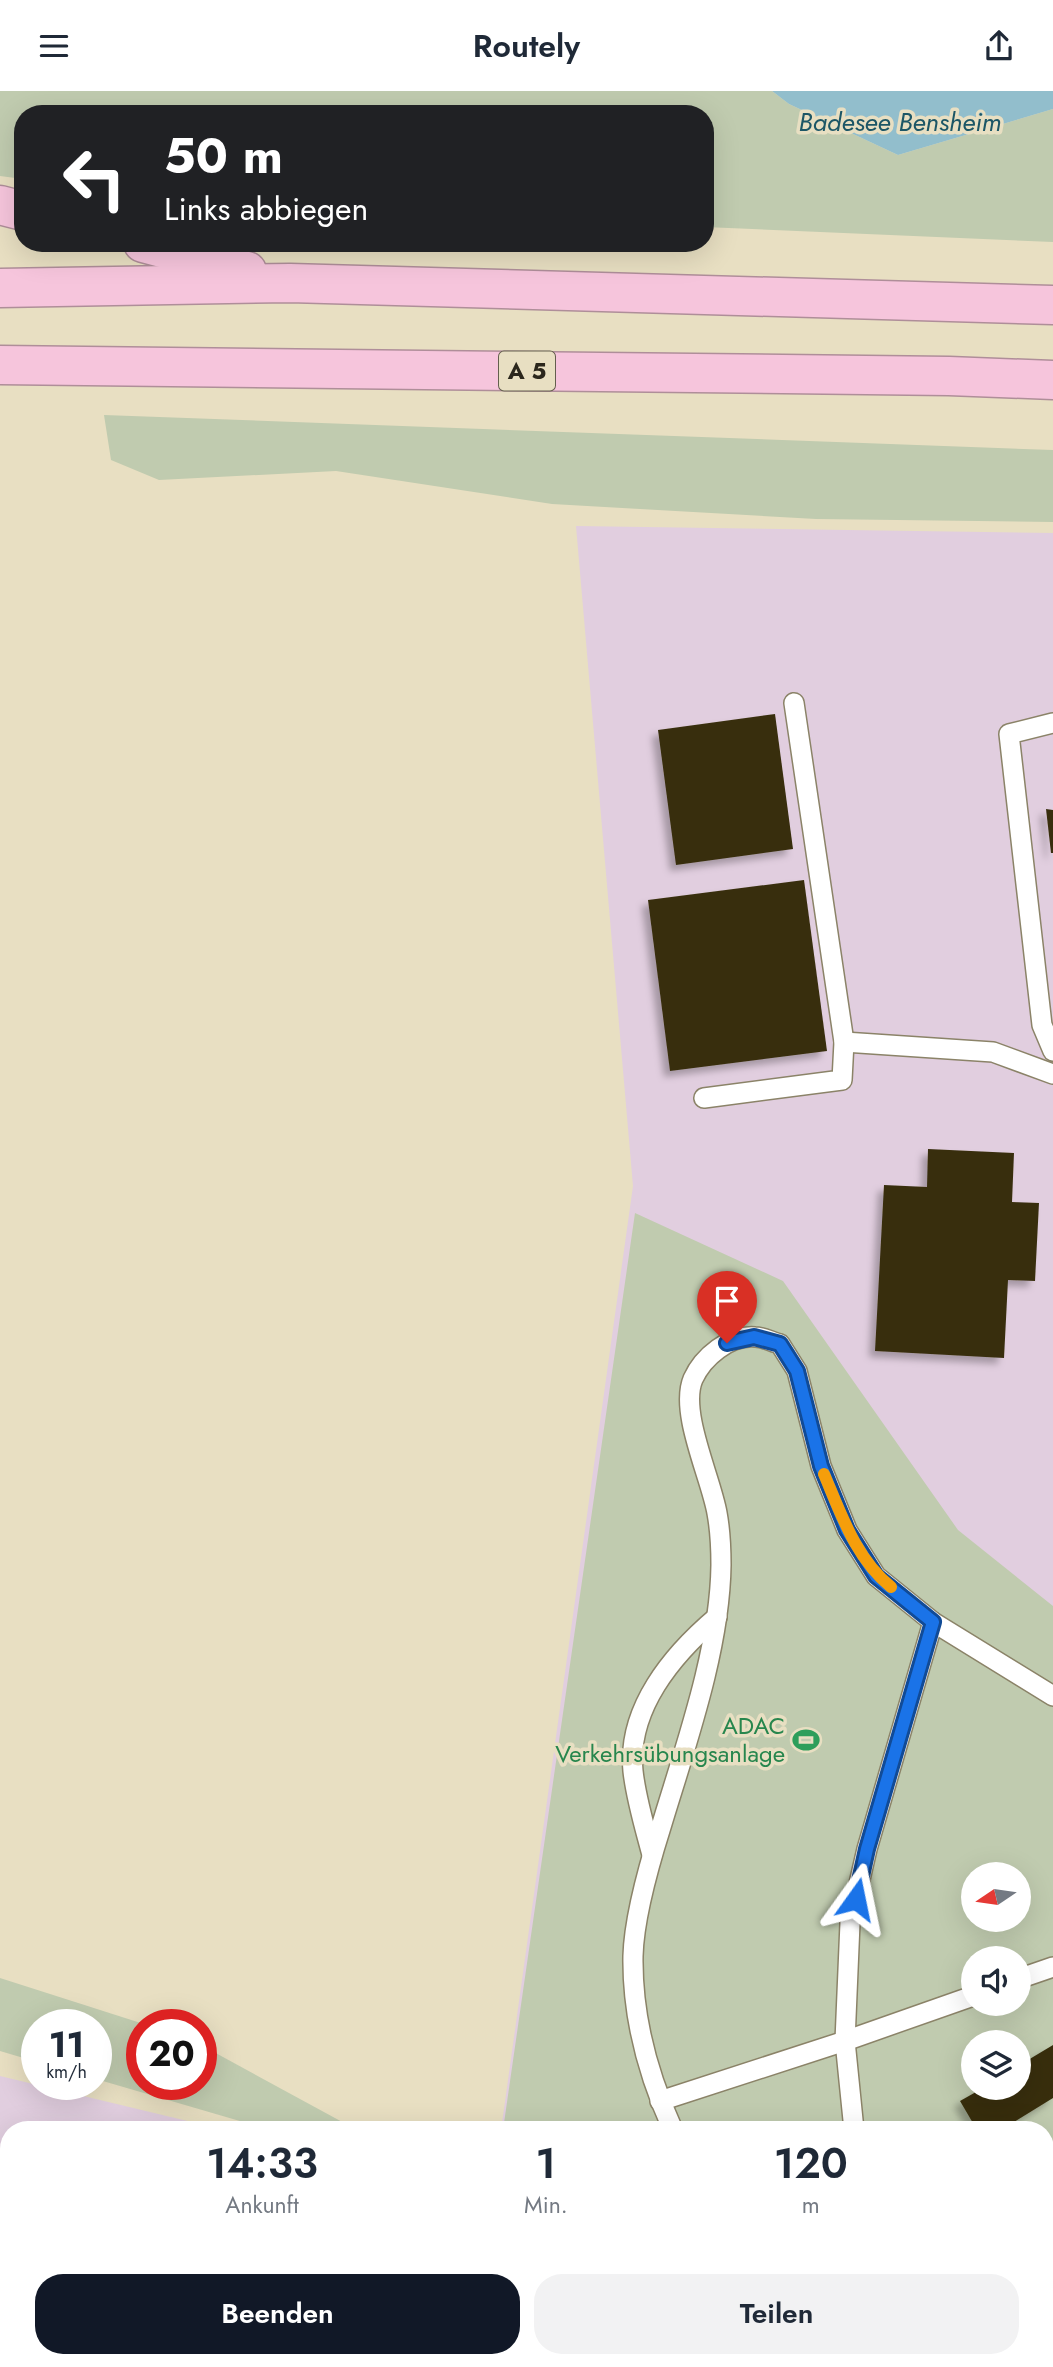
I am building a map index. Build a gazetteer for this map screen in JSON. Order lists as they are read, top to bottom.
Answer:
{
  "streets": {
    "highway": ["A 5"]
  },
  "water": ["Badesee Bensheim"],
  "places": {
    "sports": ["ADAC Verkehrsübungsanlage"]
  },
  "north": "left",
  "page": {
    "header": "Routely",
    "turn": ["50 m", "Links abbiegen"],
    "speed": "11 km/h",
    "limit": "20",
    "eta": [
      "14:33",
      "Ankunft",
      "1",
      "Min.",
      "120",
      "m"
    ],
    "buttons": ["Beenden", "Teilen"]
  }
}
